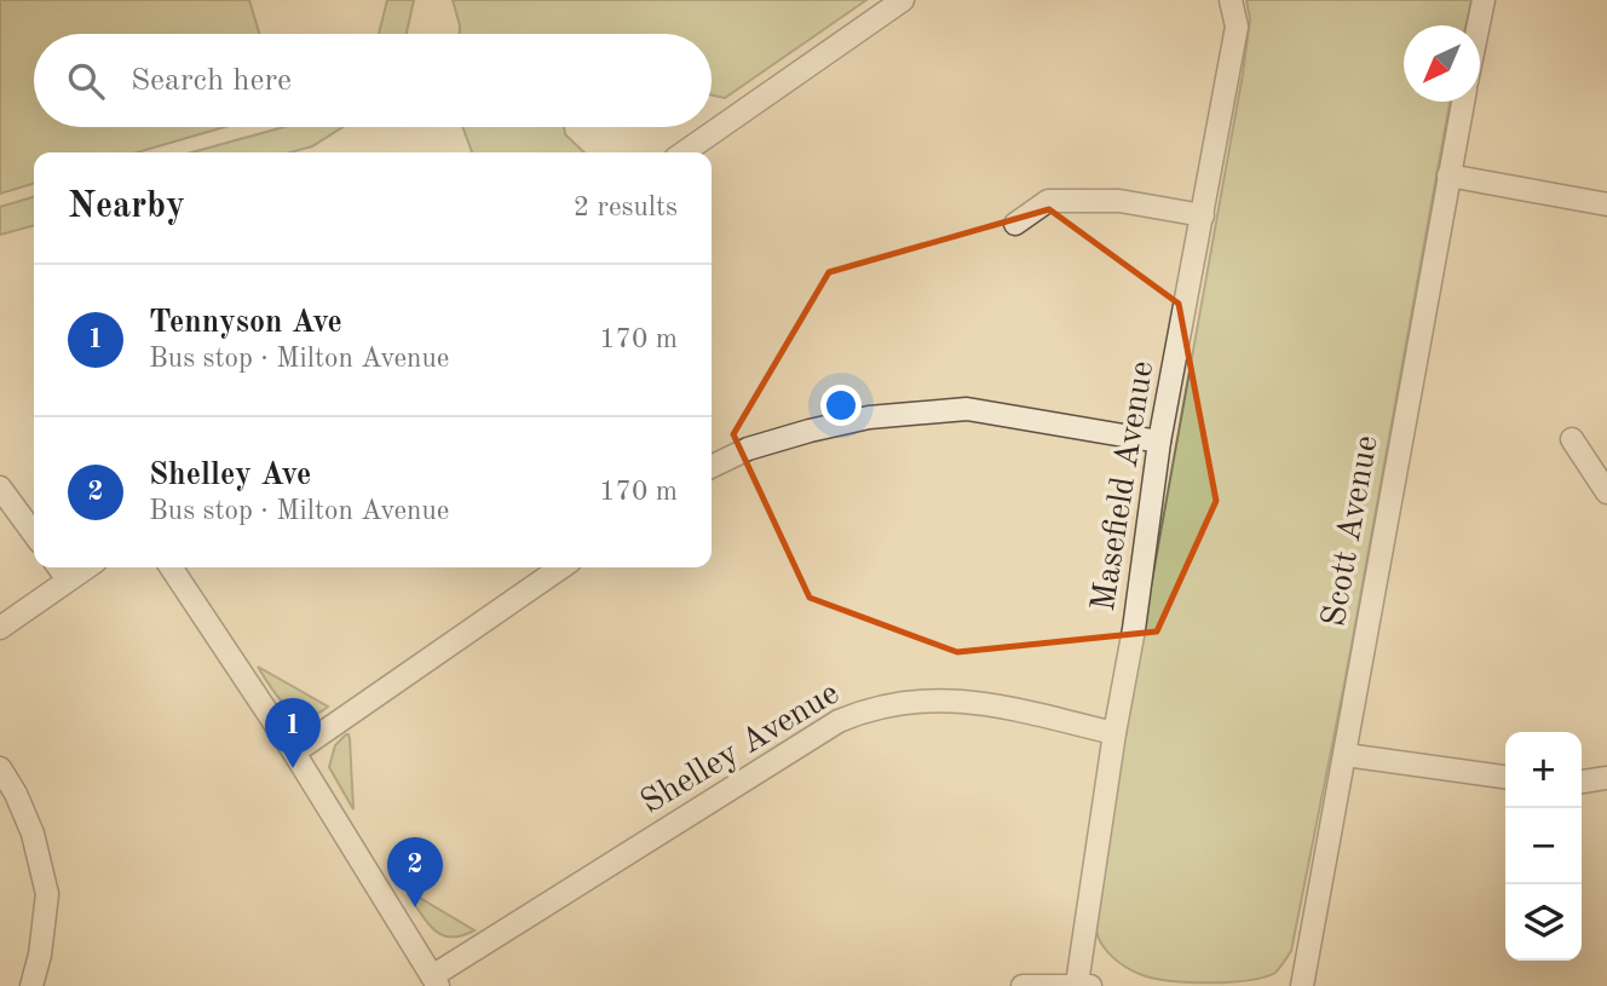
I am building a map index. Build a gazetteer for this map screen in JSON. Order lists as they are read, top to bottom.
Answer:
{
  "streets": {
    "street": ["Masefield Avenue", "Scott Avenue", "Shelley Avenue"]
  },
  "crossings": [
    ["Masefield Avenue", "Shelley Avenue"]
  ],
  "north": "bottom left",
  "page": {
    "search": "Search here",
    "heading": ["Nearby", "2 results"],
    "list": [
      {
        "mark": "1",
        "name": "Tennyson Ave",
        "note": "Bus stop · Milton Avenue",
        "value": "170 m"
      },
      {
        "mark": "2",
        "name": "Shelley Ave",
        "note": "Bus stop · Milton Avenue",
        "value": "170 m"
      }
    ],
    "pins": ["1", "2"],
    "map_buttons": ["+", "−"]
  }
}
